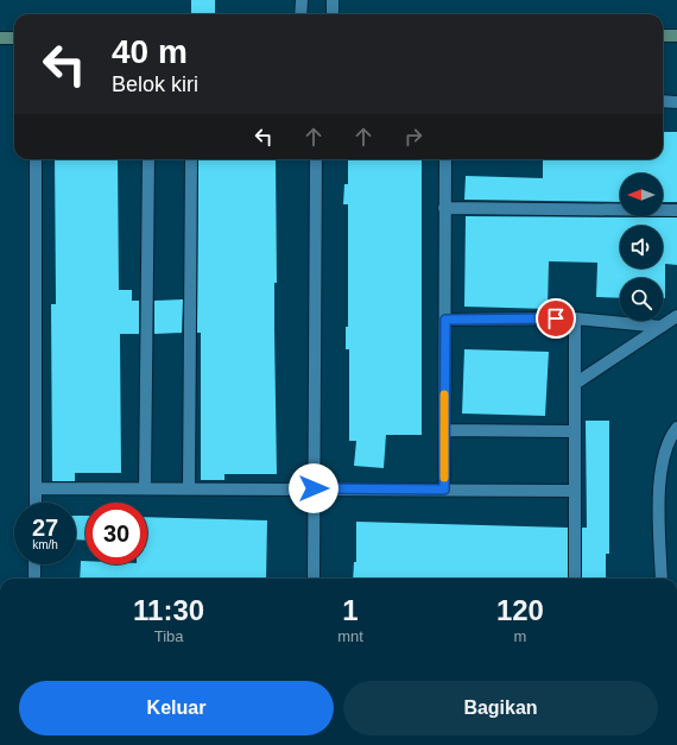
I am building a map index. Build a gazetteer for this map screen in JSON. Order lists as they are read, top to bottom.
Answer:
{
  "north": "left",
  "page": {
    "turn": ["40 m", "Belok kiri"],
    "speed": "27 km/h",
    "limit": "30",
    "eta": [
      "11:30",
      "Tiba",
      "1",
      "mnt",
      "120",
      "m"
    ],
    "buttons": ["Keluar", "Bagikan"]
  }
}
